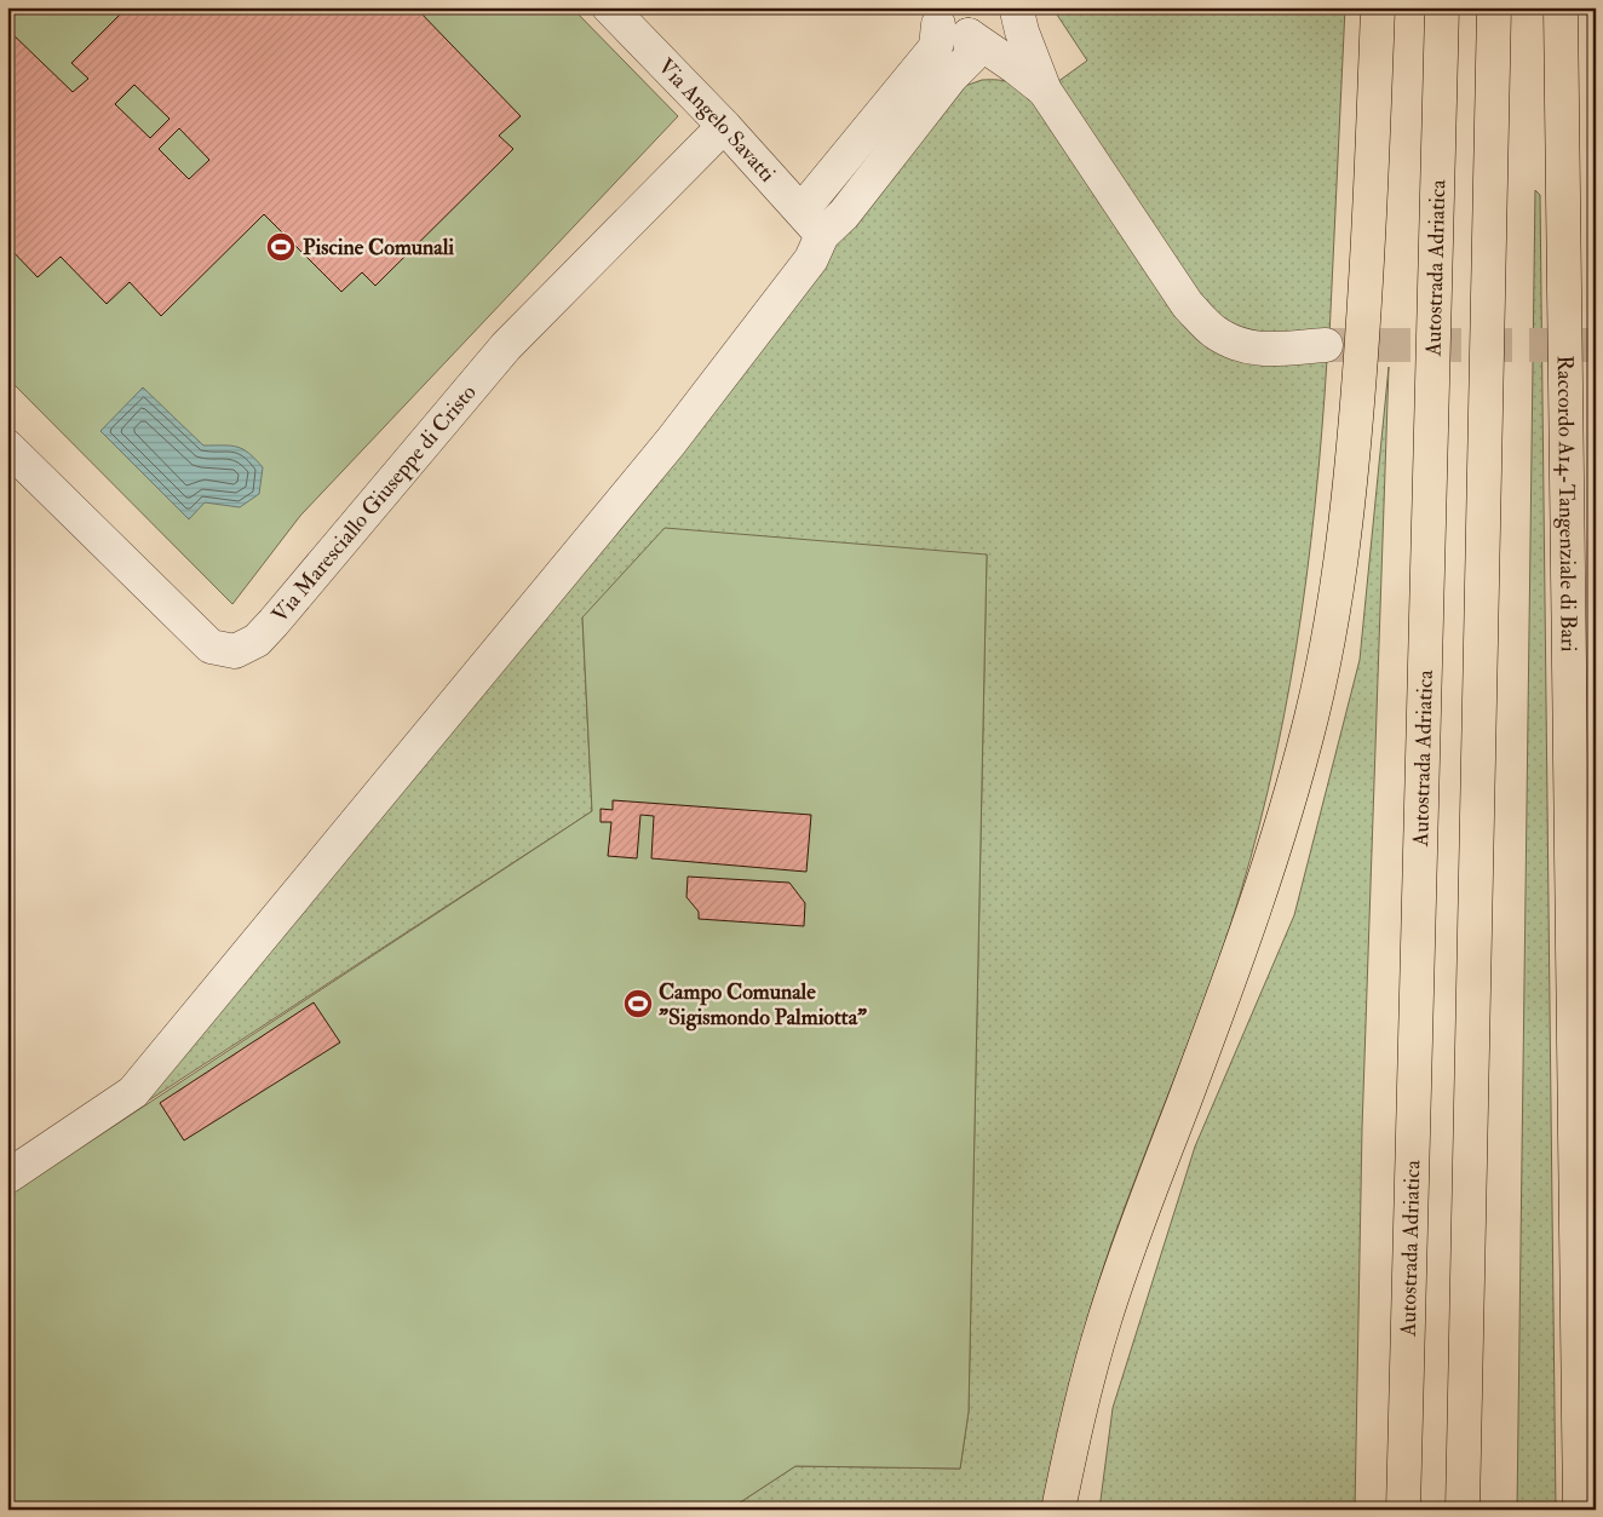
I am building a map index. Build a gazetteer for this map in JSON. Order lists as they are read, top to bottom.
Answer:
{
  "streets": {
    "highway": ["Autostrada Adriatica", "Raccordo A14-Tangenziale di Bari"],
    "street": ["Via Angelo Savatti", "Via Maresciallo Giuseppe di Cristo"]
  },
  "crossings": [
    ["Via Angelo Savatti", "Via Maresciallo Giuseppe di Cristo"]
  ],
  "places": {
    "sports": ["Piscine Comunali", "Campo Comunale \"Sigismondo Palmiotta\""]
  }
}
